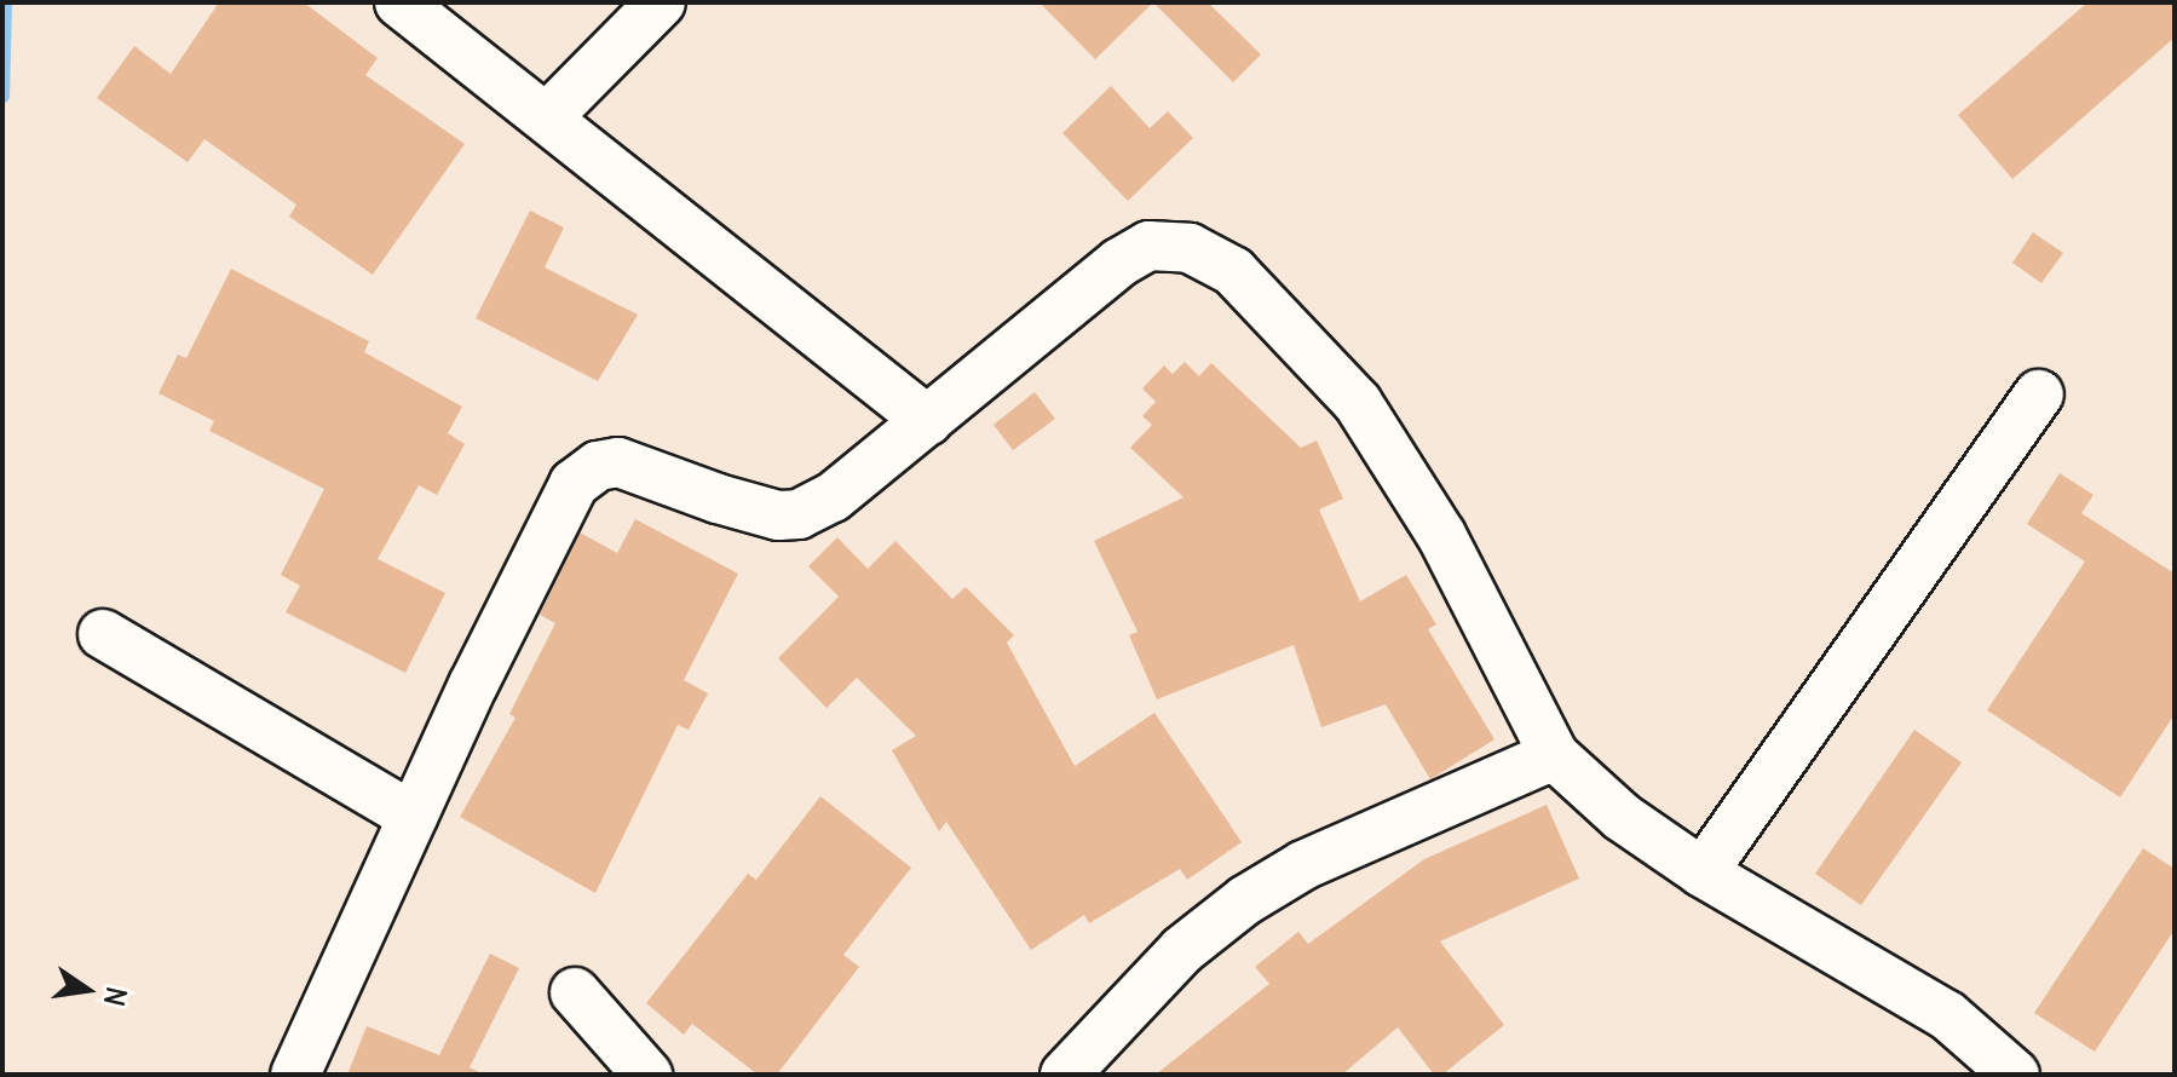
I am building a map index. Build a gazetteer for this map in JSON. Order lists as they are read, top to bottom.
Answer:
{
  "north": "right"
}
